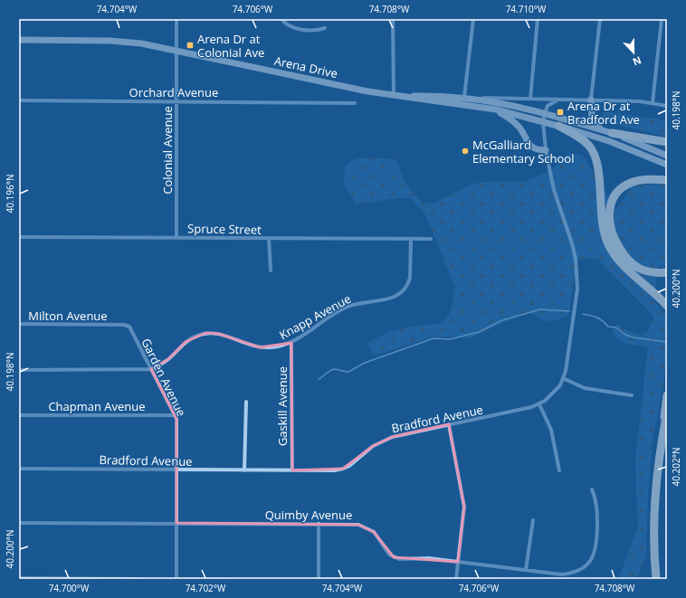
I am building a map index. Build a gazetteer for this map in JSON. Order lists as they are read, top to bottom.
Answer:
{
  "streets": {
    "main road": ["Arena Drive"],
    "street": [
      "Orchard Avenue",
      "Colonial Avenue",
      "Spruce Street",
      "Milton Avenue",
      "Knapp Avenue",
      "Garden Avenue",
      "Chapman Avenue",
      "Gaskill Avenue",
      "Bradford Avenue",
      "Quimby Avenue"
    ]
  },
  "crossings": [
    ["Arena Drive", "Colonial Avenue"],
    ["Arena Drive", "Bradford Avenue"],
    ["Orchard Avenue", "Colonial Avenue"],
    ["Colonial Avenue", "Spruce Street"],
    ["Spruce Street", "Knapp Avenue"],
    ["Milton Avenue", "Garden Avenue"],
    ["Knapp Avenue", "Garden Avenue"],
    ["Knapp Avenue", "Gaskill Avenue"],
    ["Garden Avenue", "Chapman Avenue"],
    ["Garden Avenue", "Bradford Avenue"],
    ["Garden Avenue", "Quimby Avenue"],
    ["Gaskill Avenue", "Bradford Avenue"]
  ],
  "places": {
    "transit": ["Arena Dr at Colonial Ave", "Arena Dr at Bradford Ave"],
    "other": ["McGalliard Elementary School"]
  },
  "north": "bottom",
  "coordinates": [
    "74.704°W",
    "74.706°W",
    "74.708°W",
    "74.710°W",
    "40.198°N",
    "40.196°N",
    "40.200°N",
    "40.202°N",
    "74.700°W",
    "74.702°W"
  ]
}
